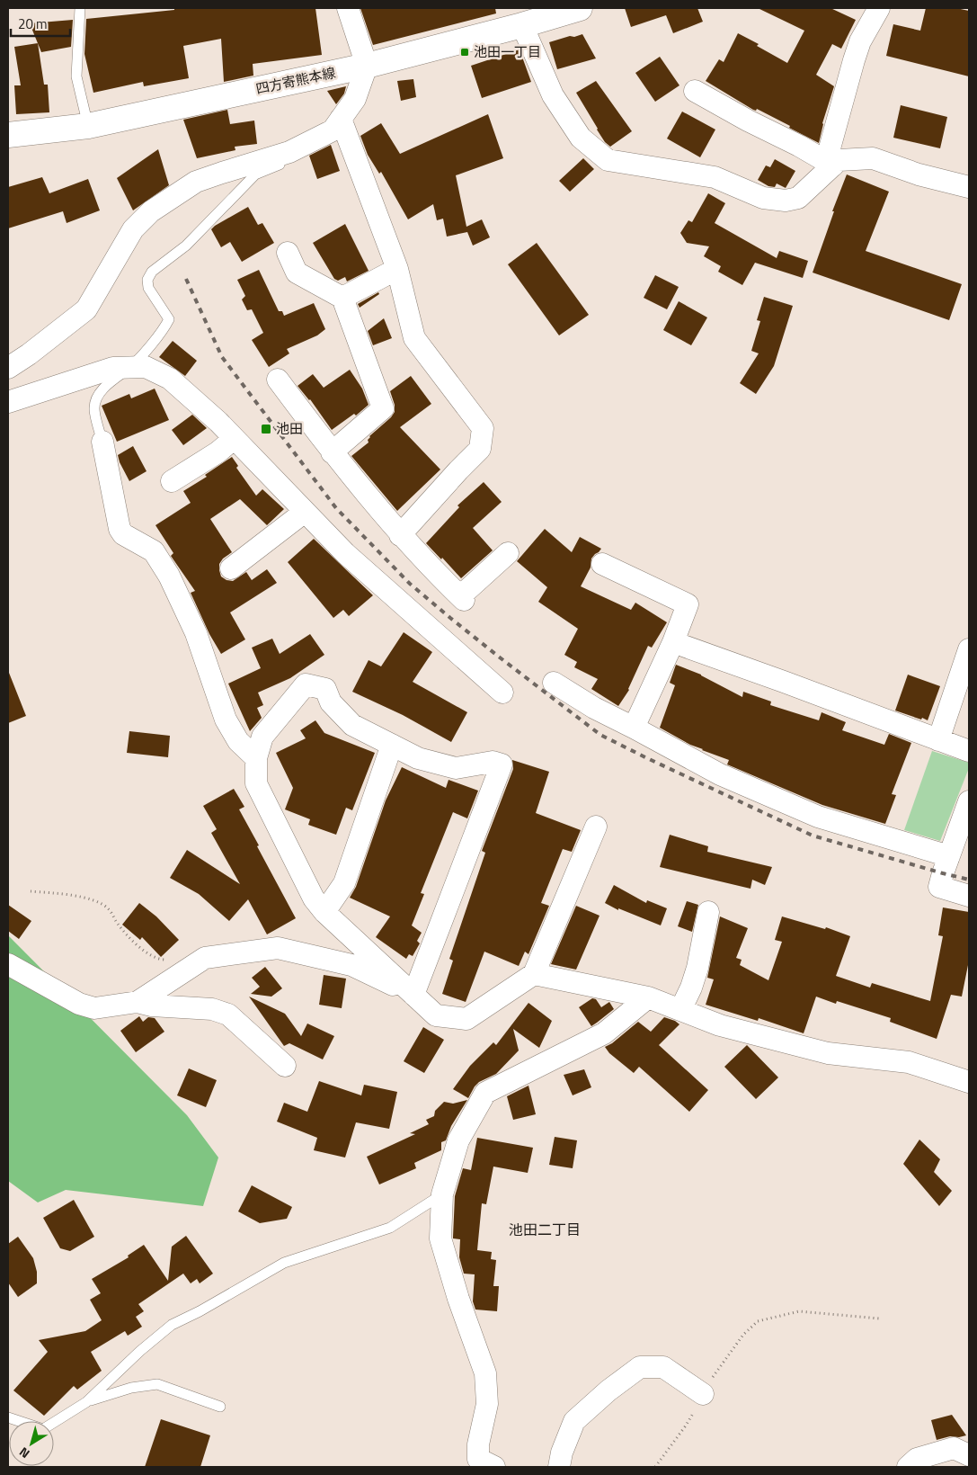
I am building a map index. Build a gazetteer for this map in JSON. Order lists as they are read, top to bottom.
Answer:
{
  "streets": {
    "main road": ["四方寄熊本線"]
  },
  "districts": ["池田二丁目"],
  "places": {
    "transit": ["池田一丁目", "池田"]
  },
  "scale_bar": "20 m",
  "north": "bottom left"
}
